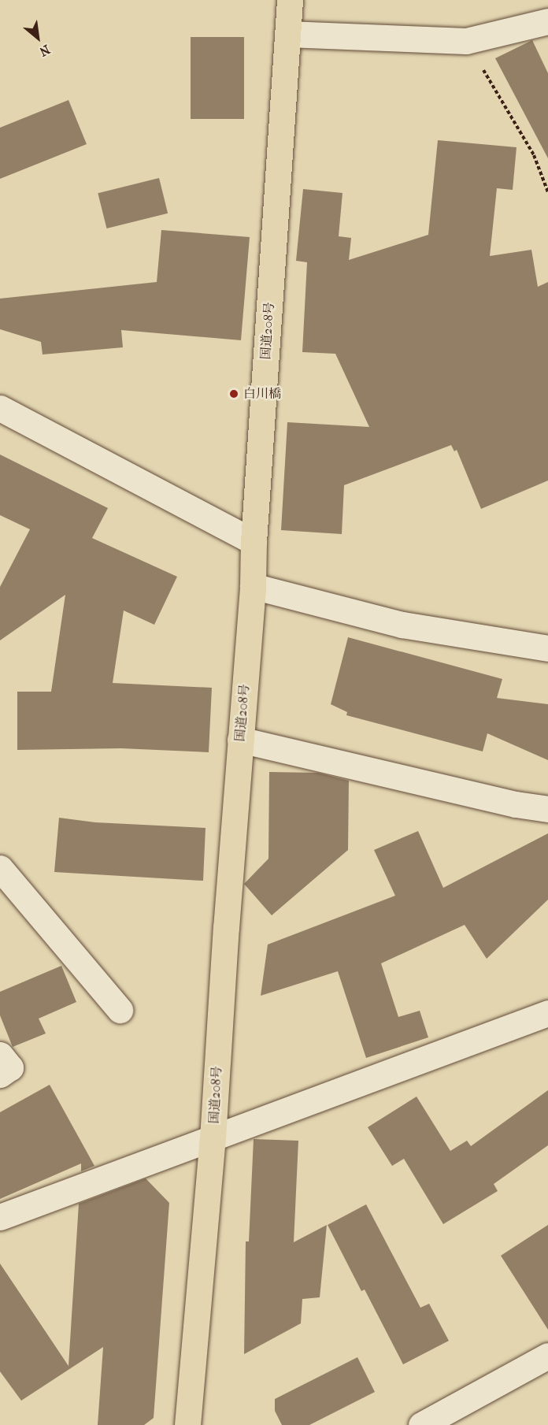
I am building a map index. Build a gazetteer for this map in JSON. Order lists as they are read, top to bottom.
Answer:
{
  "streets": {
    "highway": ["国道208号"]
  },
  "places": ["白川橋"],
  "north": "bottom right"
}
